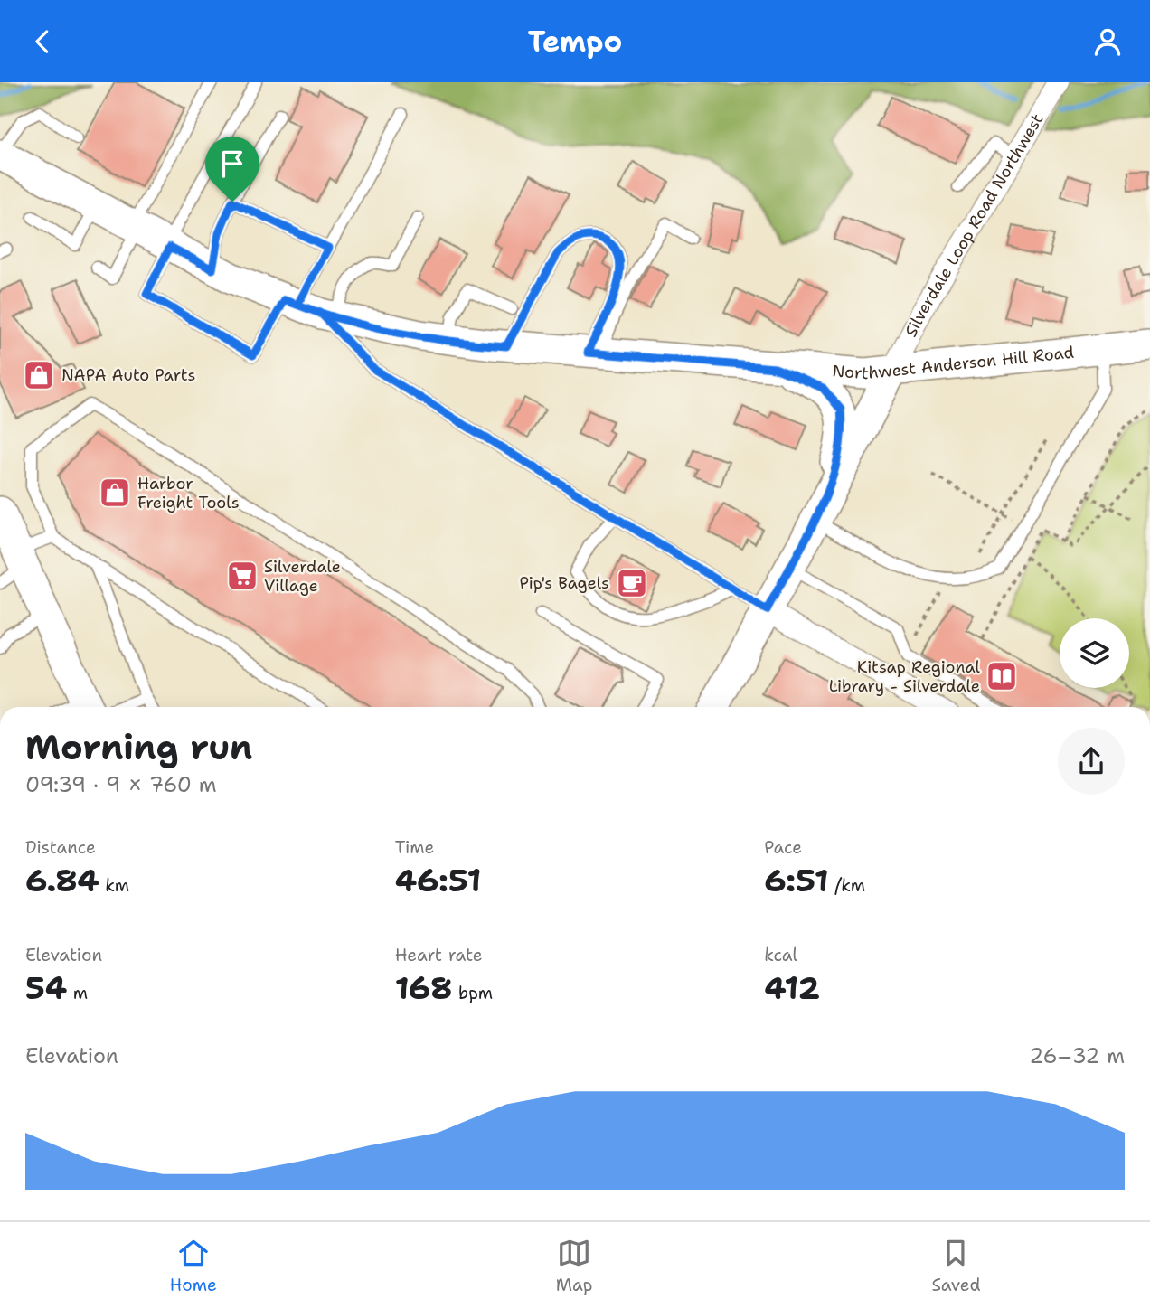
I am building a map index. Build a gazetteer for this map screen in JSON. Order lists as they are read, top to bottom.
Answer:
{
  "streets": {
    "main road": ["Northwest Anderson Hill Road"],
    "street": ["Silverdale Loop Road Northwest"]
  },
  "crossings": [
    ["Silverdale Loop Road Northwest", "Northwest Anderson Hill Road"]
  ],
  "places": {
    "shop": ["NAPA Auto Parts", "Harbor Freight Tools"],
    "supermarket": ["Silverdale Village"],
    "cafe": ["Pip's Bagels"],
    "library": ["Kitsap Regional Library - Silverdale"]
  },
  "page": {
    "header": "Tempo",
    "heading": ["Morning run", "09:39 · 9 × 760 m"],
    "stats": [
      ["Distance", "6.84 km"],
      ["Time", "46:51"],
      ["Pace", "6:51 /km"],
      ["Elevation", "54 m"],
      ["Heart rate", "168 bpm"],
      ["kcal", "412"]
    ],
    "chart": ["Elevation", "26–32 m"],
    "tabs": ["Home", "Map", "Saved"]
  }
}
